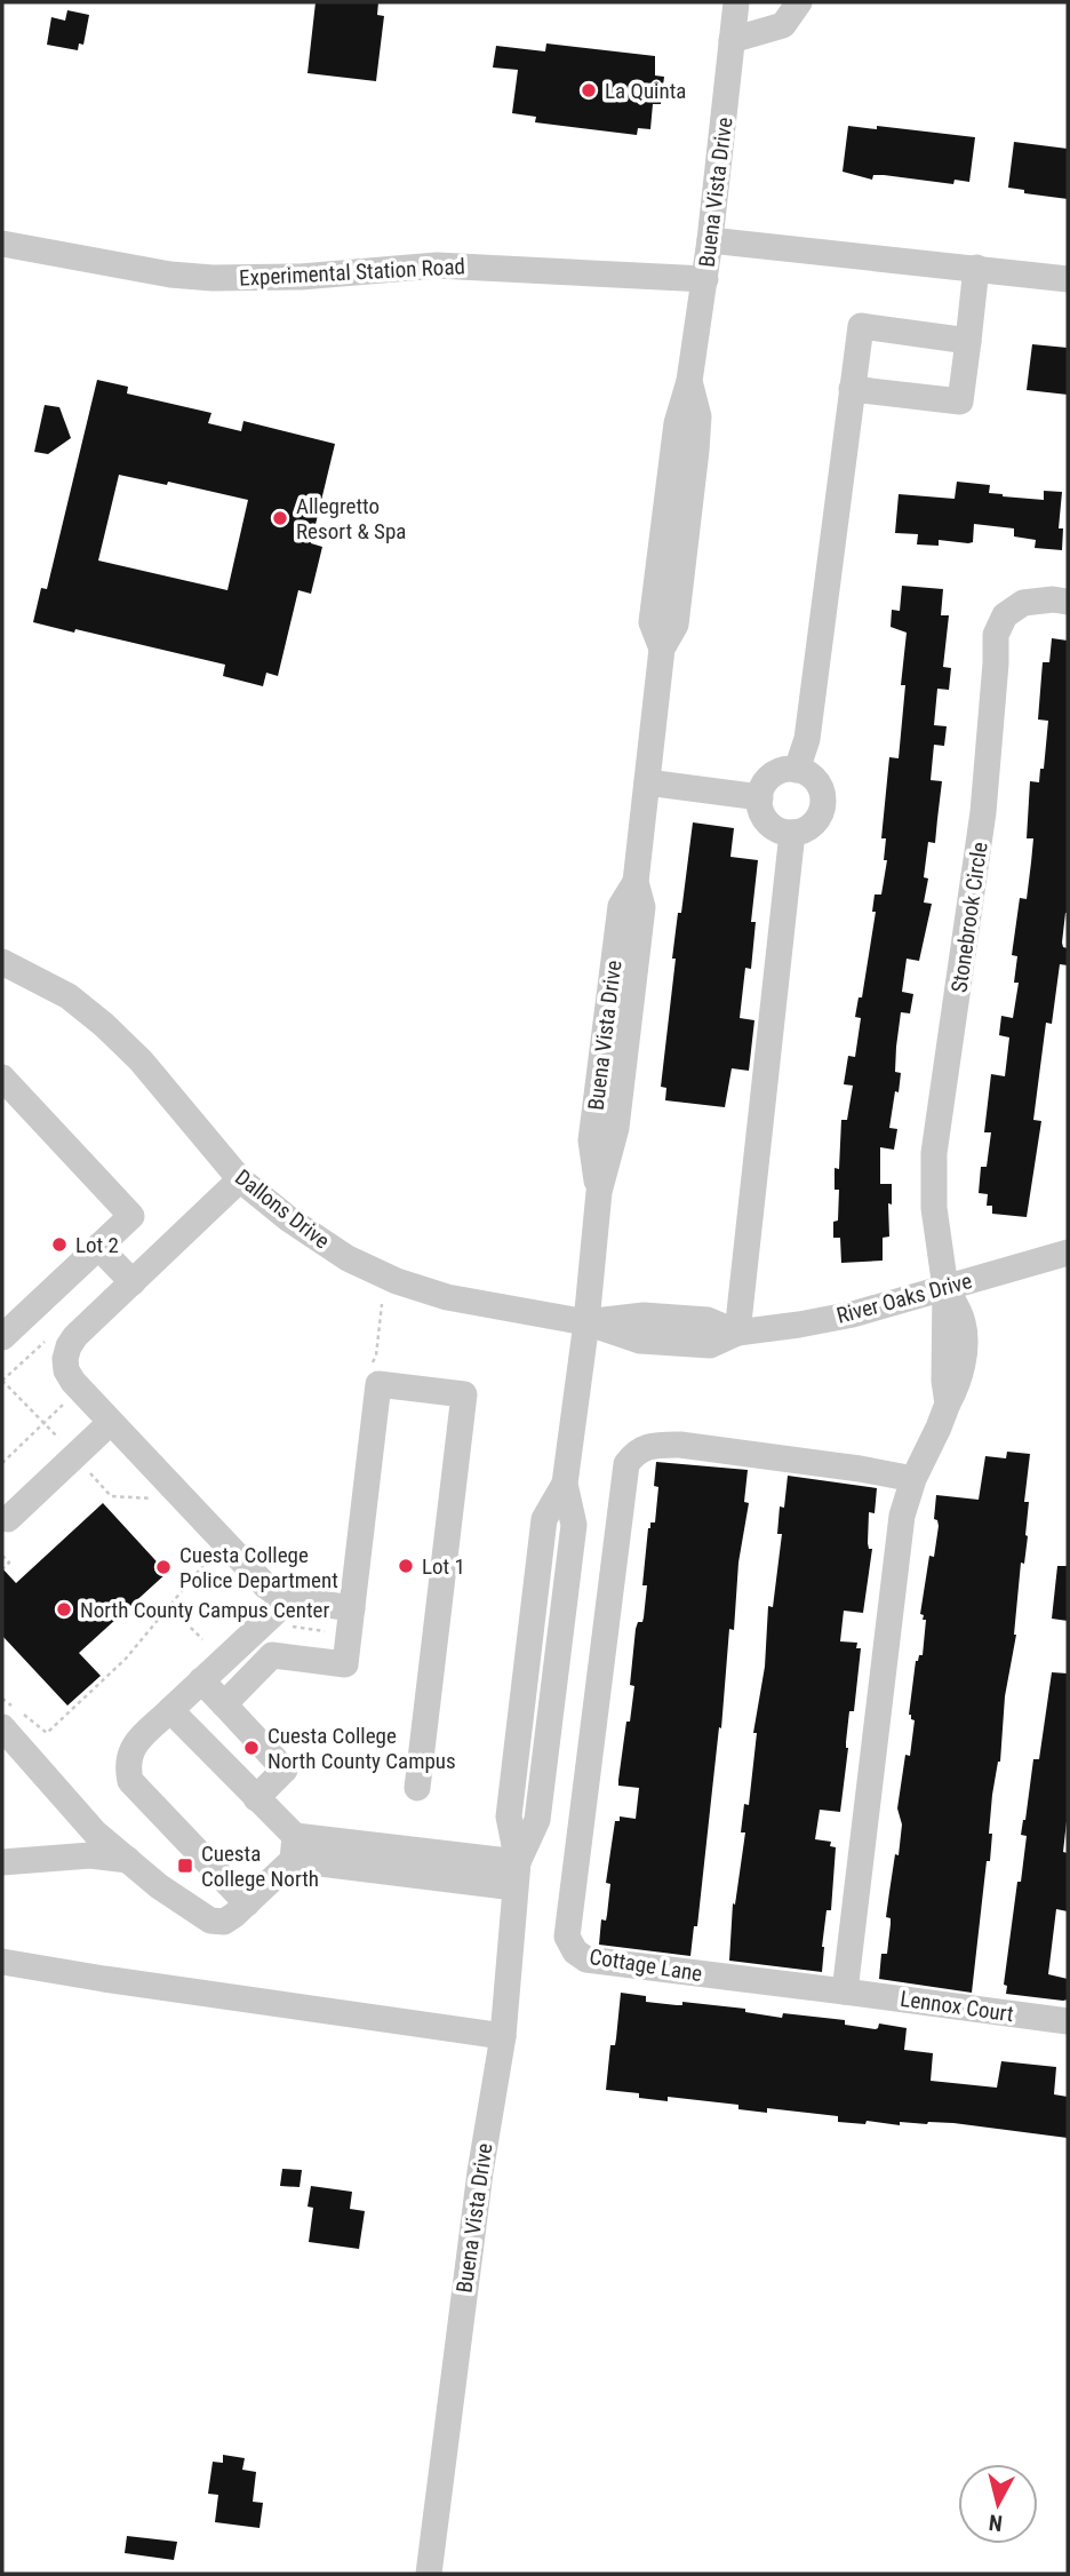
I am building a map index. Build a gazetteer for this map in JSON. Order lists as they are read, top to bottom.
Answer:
{
  "streets": {
    "street": [
      "Buena Vista Drive",
      "Experimental Station Road",
      "Stonebrook Circle",
      "Dallons Drive",
      "River Oaks Drive",
      "Cottage Lane",
      "Lennox Court"
    ]
  },
  "crossings": [
    ["Buena Vista Drive", "Experimental Station Road"],
    ["Buena Vista Drive", "Dallons Drive"],
    ["Buena Vista Drive", "River Oaks Drive"],
    ["Stonebrook Circle", "River Oaks Drive"],
    ["Dallons Drive", "River Oaks Drive"],
    ["Cottage Lane", "Lennox Court"]
  ],
  "places": {
    "other": [
      "La Quinta",
      "Allegretto Resort & Spa",
      "Lot 2",
      "Lot 1",
      "Cuesta College Police Department",
      "North County Campus Center",
      "Cuesta College North County Campus"
    ],
    "transit": ["Cuesta College North"]
  },
  "north": "bottom"
}
